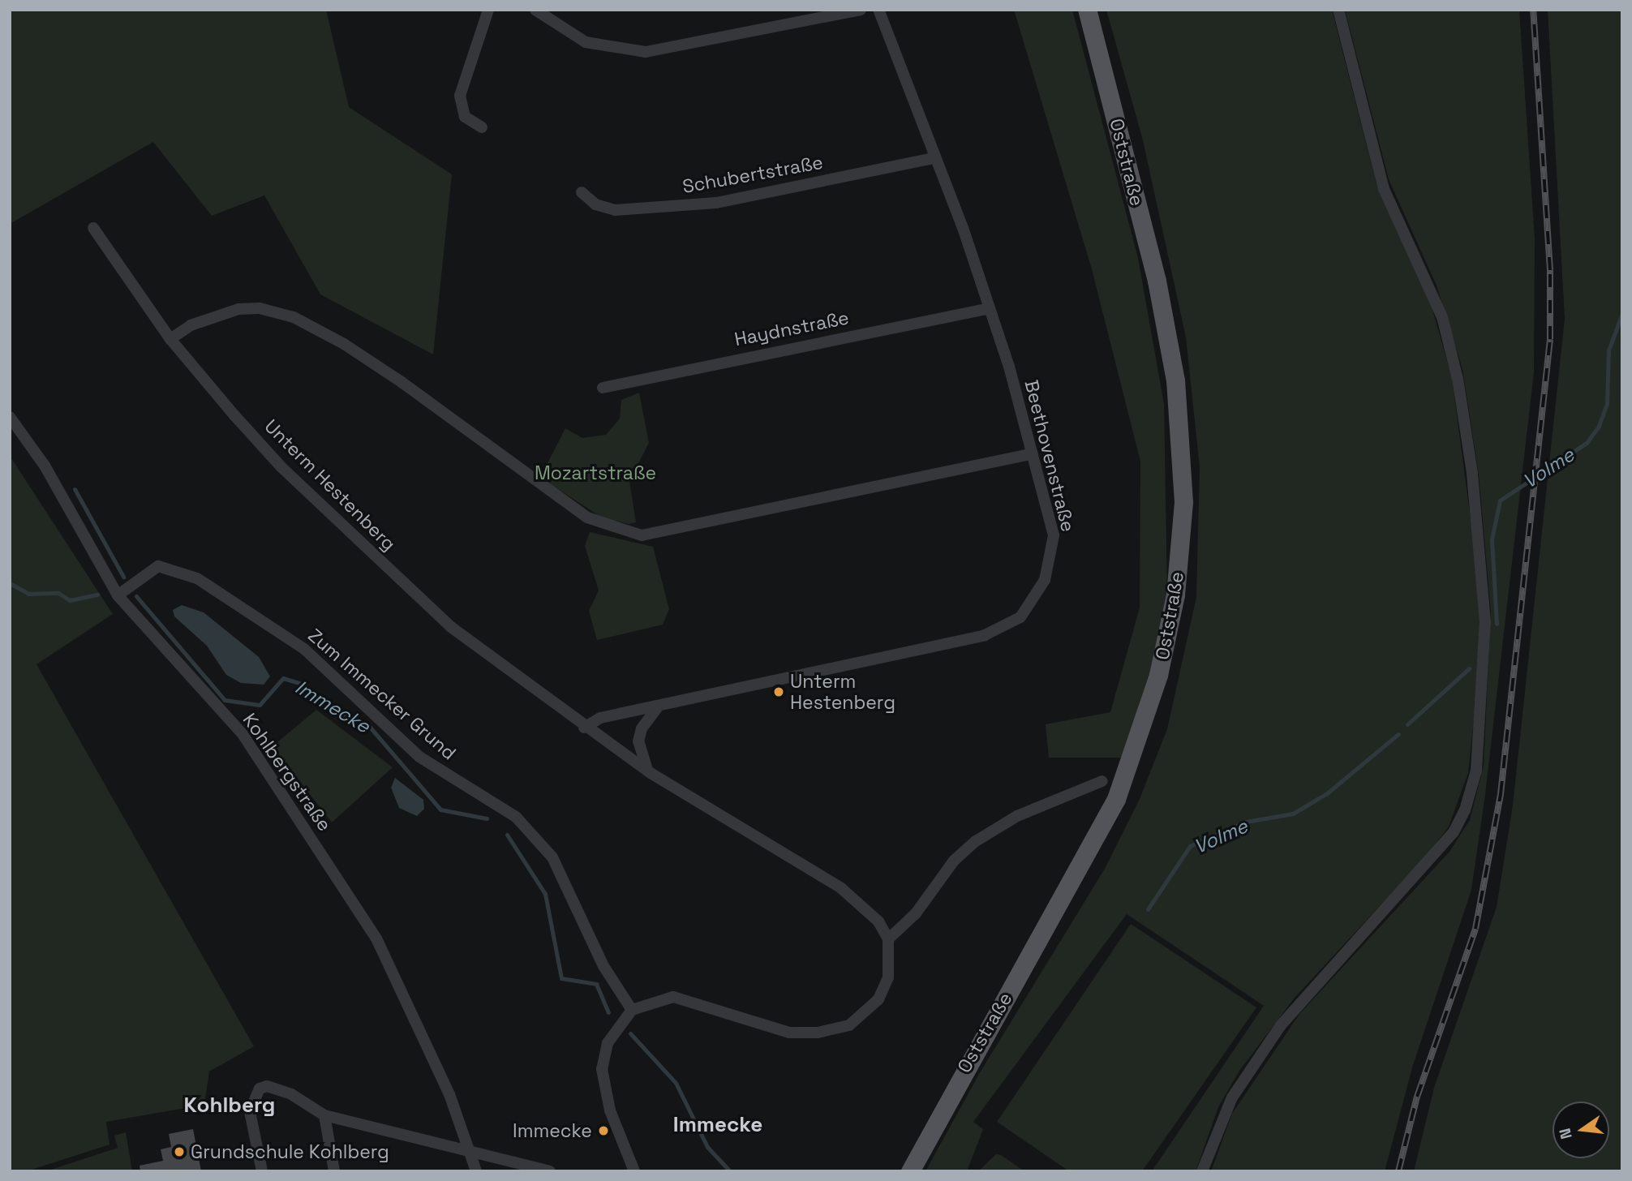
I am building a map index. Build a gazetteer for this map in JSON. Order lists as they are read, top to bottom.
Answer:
{
  "streets": {
    "main road": ["Oststraße"],
    "street": [
      "Schubertstraße",
      "Haydnstraße",
      "Beethovenstraße",
      "Unterm Hestenberg",
      "Zum Immecker Grund",
      "Kohlbergstraße"
    ]
  },
  "crossings": [
    ["Schubertstraße", "Beethovenstraße"],
    ["Haydnstraße", "Beethovenstraße"],
    ["Zum Immecker Grund", "Kohlbergstraße"]
  ],
  "districts": ["Kohlberg", "Immecke"],
  "water": ["Volme", "Immecke"],
  "parks": ["Mozartstraße"],
  "places": ["Unterm Hestenberg", "Immecke", "Grundschule Kohlberg"],
  "north": "left"
}
